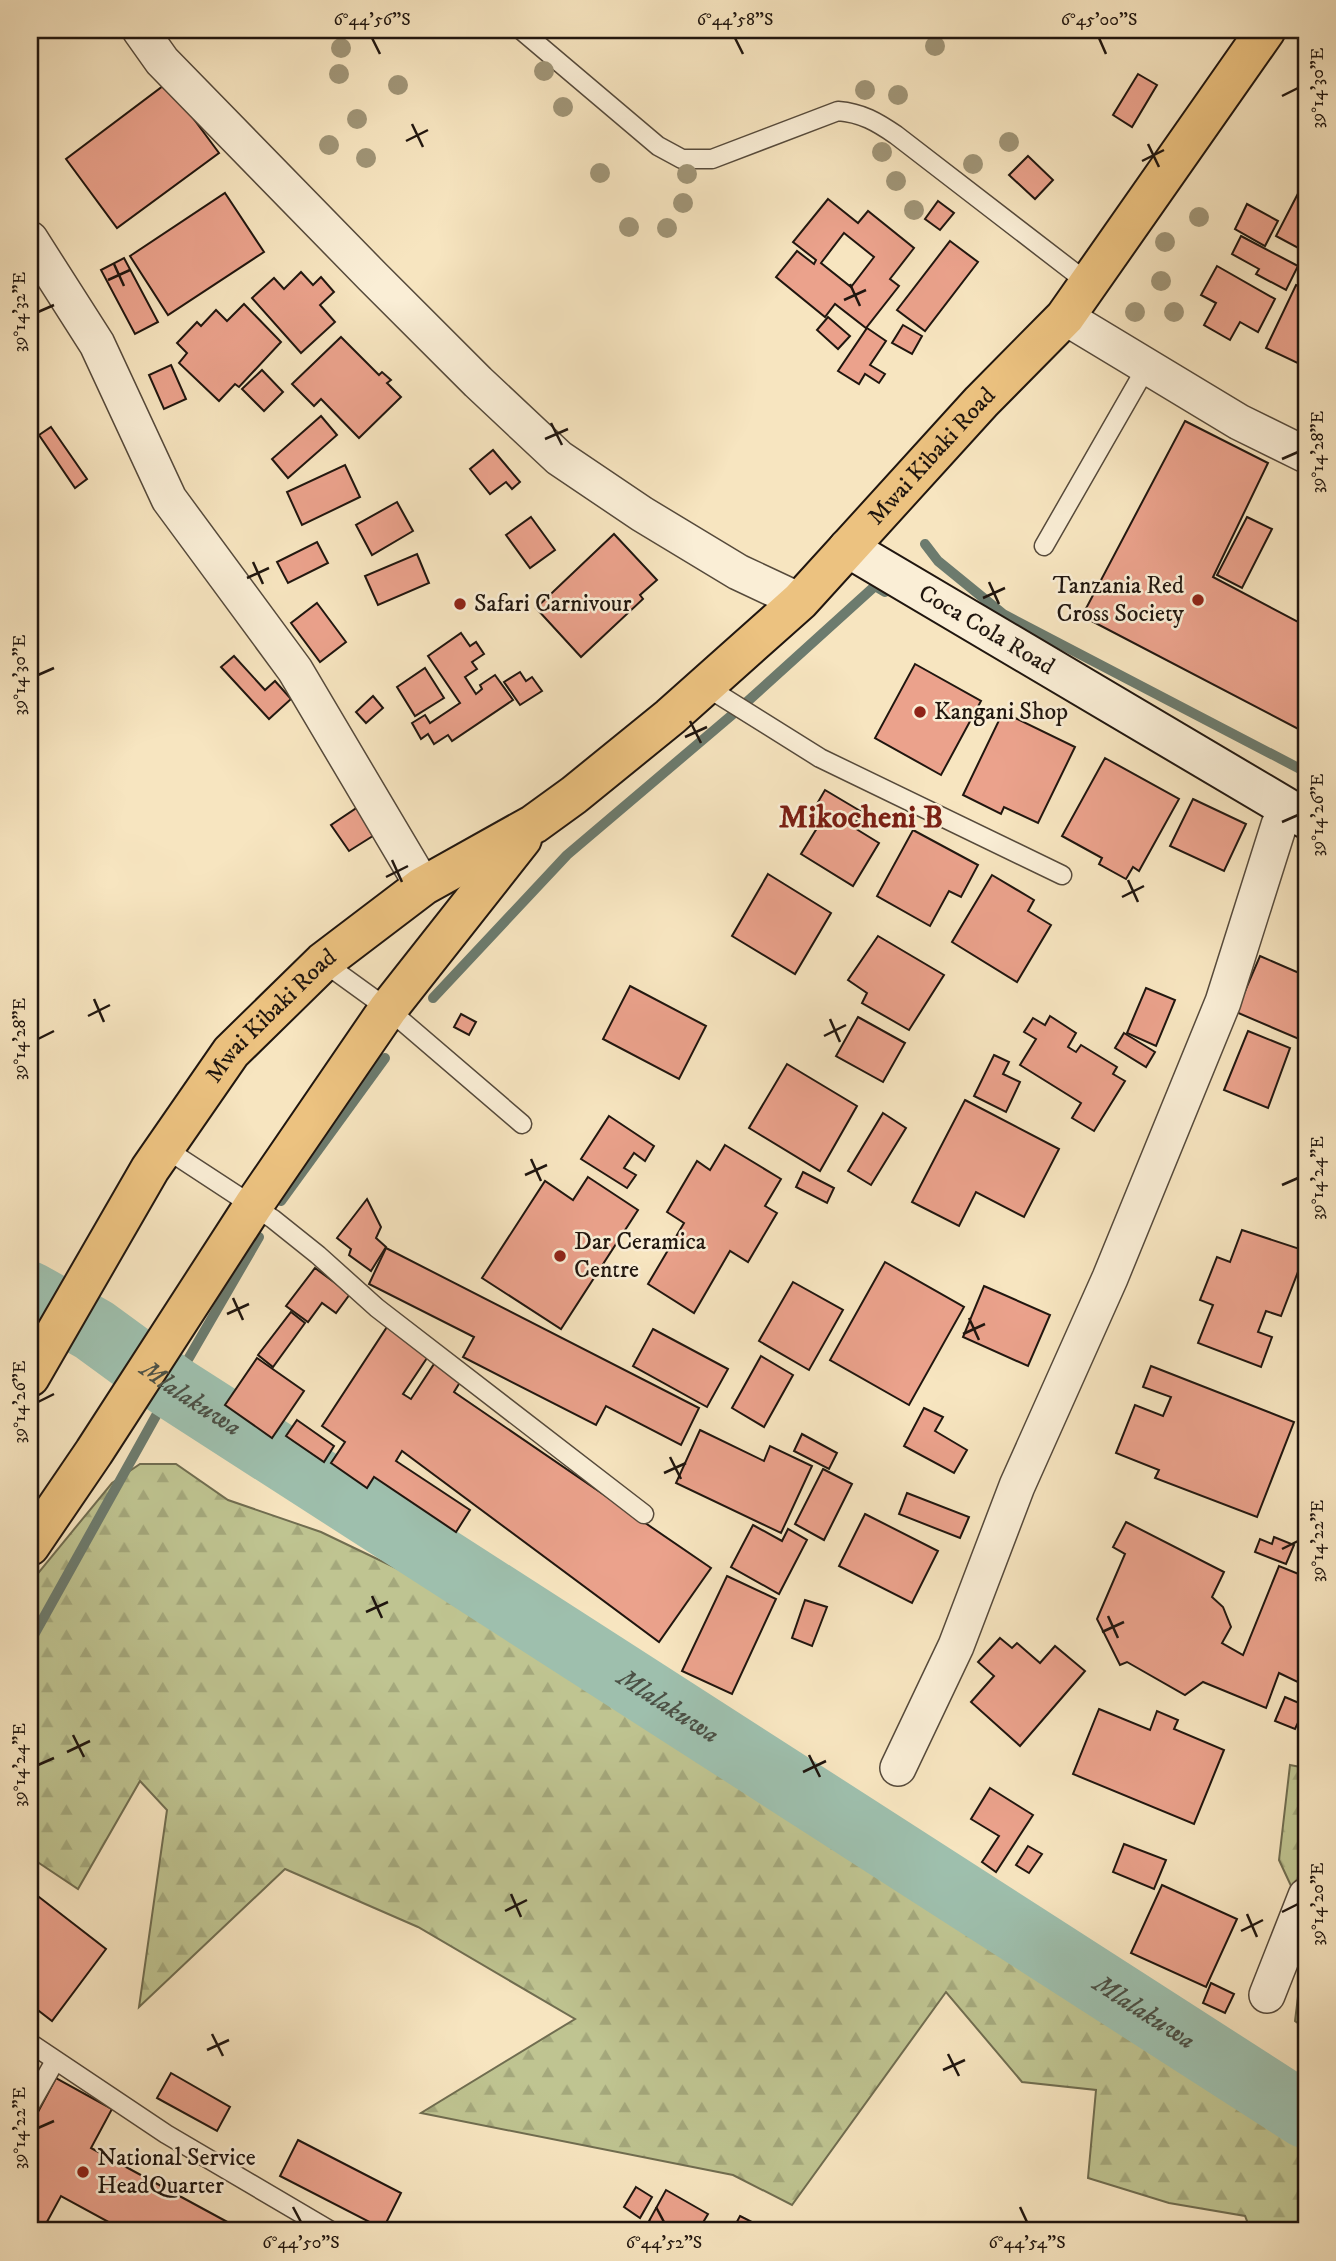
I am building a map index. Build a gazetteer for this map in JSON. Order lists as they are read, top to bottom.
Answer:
{
  "streets": {
    "main road": ["Mwai Kibaki Road", "Coca Cola Road"]
  },
  "crossings": [
    ["Mwai Kibaki Road", "Coca Cola Road"]
  ],
  "districts": ["Mikocheni B"],
  "water": ["Mlalakuwa"],
  "places": [
    "Tanzania Red Cross Society",
    "Safari Carnivour",
    "Kangani Shop",
    "Dar Ceramica Centre",
    "National Service HeadQuarter"
  ],
  "coordinates": [
    "6°44'56\"S",
    "6°44'58\"S",
    "6°45'00\"S",
    "39°14'30\"E",
    "39°14'32\"E",
    "39°14'28\"E",
    "39°14'26\"E",
    "39°14'24\"E",
    "39°14'22\"E",
    "39°14'20\"E",
    "6°44'50\"S",
    "6°44'52\"S",
    "6°44'54\"S"
  ]
}
